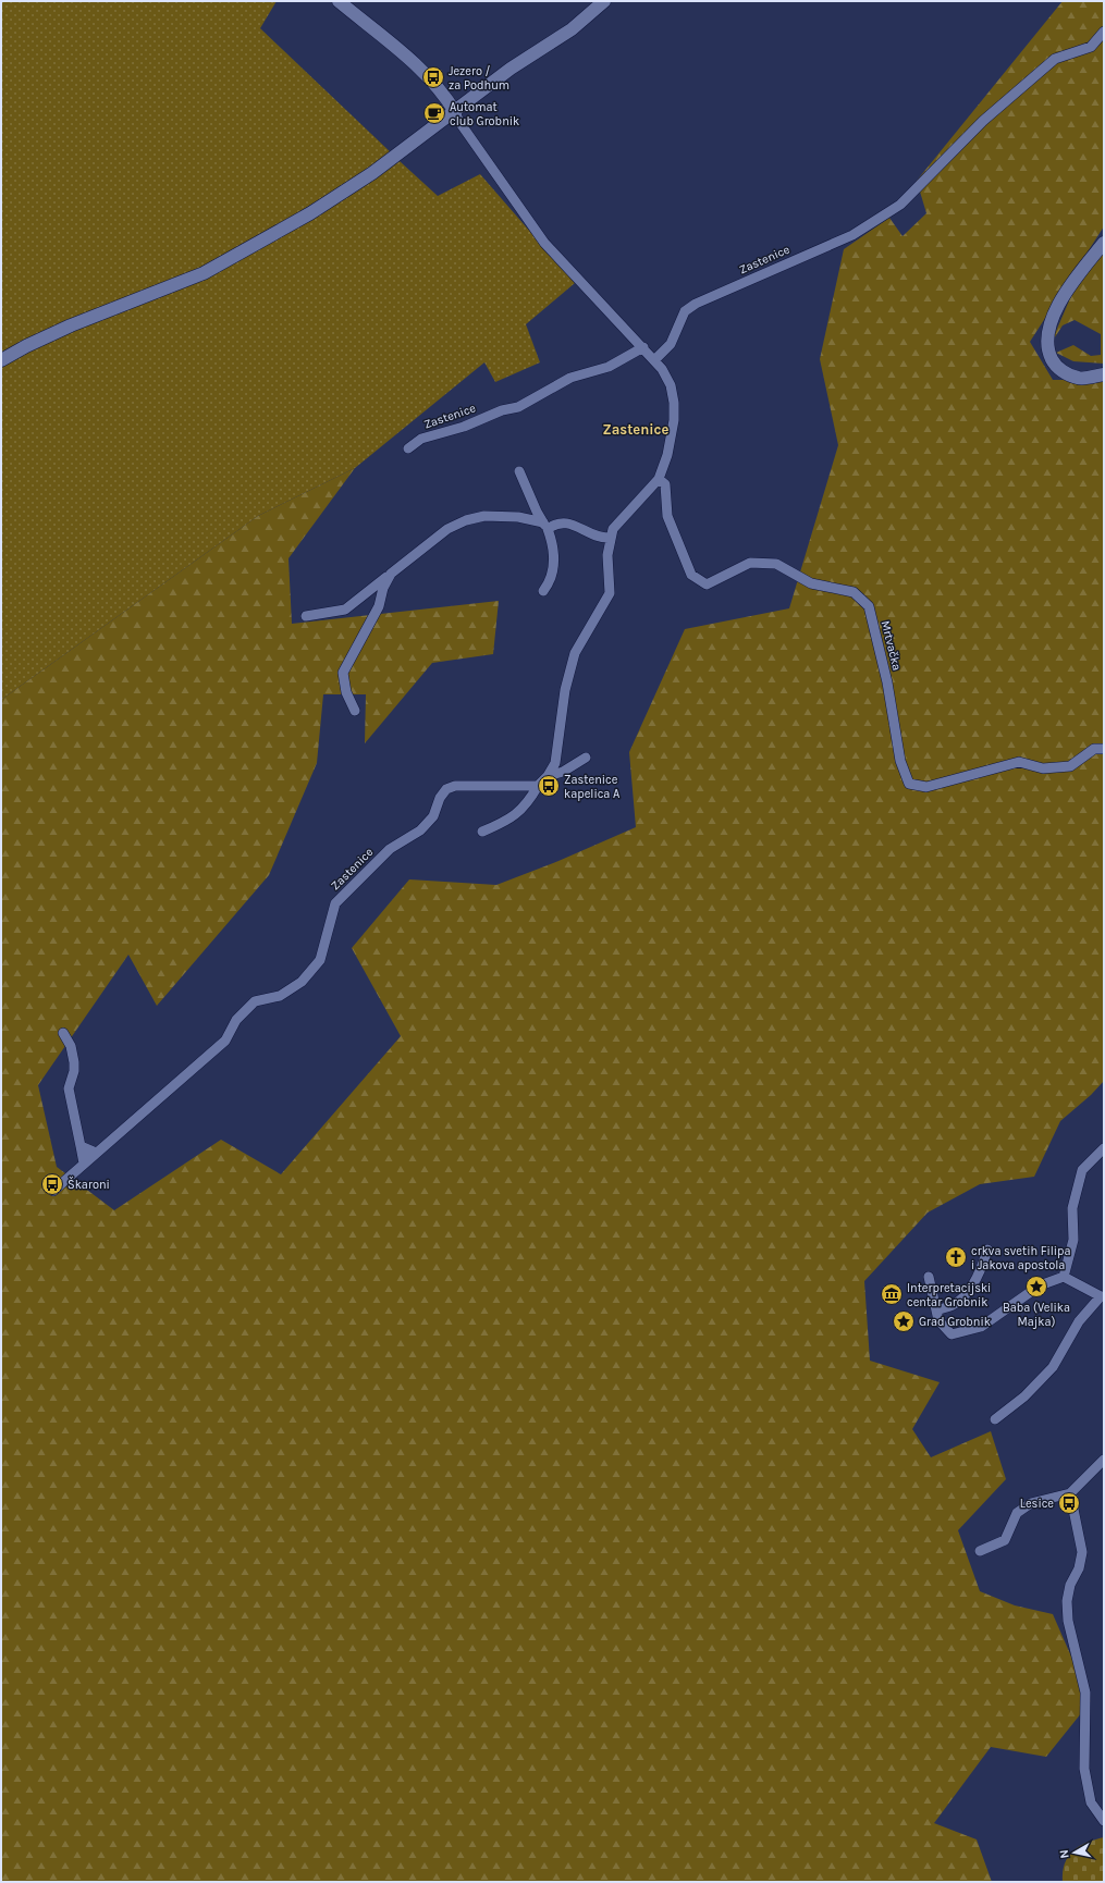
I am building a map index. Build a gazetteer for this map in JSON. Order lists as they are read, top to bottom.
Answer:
{
  "streets": {
    "street": ["Zastenice", "Mrtvačka"]
  },
  "districts": ["Zastenice"],
  "places": {
    "bus stop": [
      "Jezero / za Podhum",
      "Zastenice kapelica A",
      "Škaroni",
      "Lesice"
    ],
    "cafe": ["Automat club Grobnik"],
    "church": ["crkva svetih Filipa i Jakova apostola"],
    "place": ["Baba (Velika Majka)", "Grad Grobnik"],
    "museum": ["Interpretacijski centar Grobnik"]
  },
  "north": "left"
}
